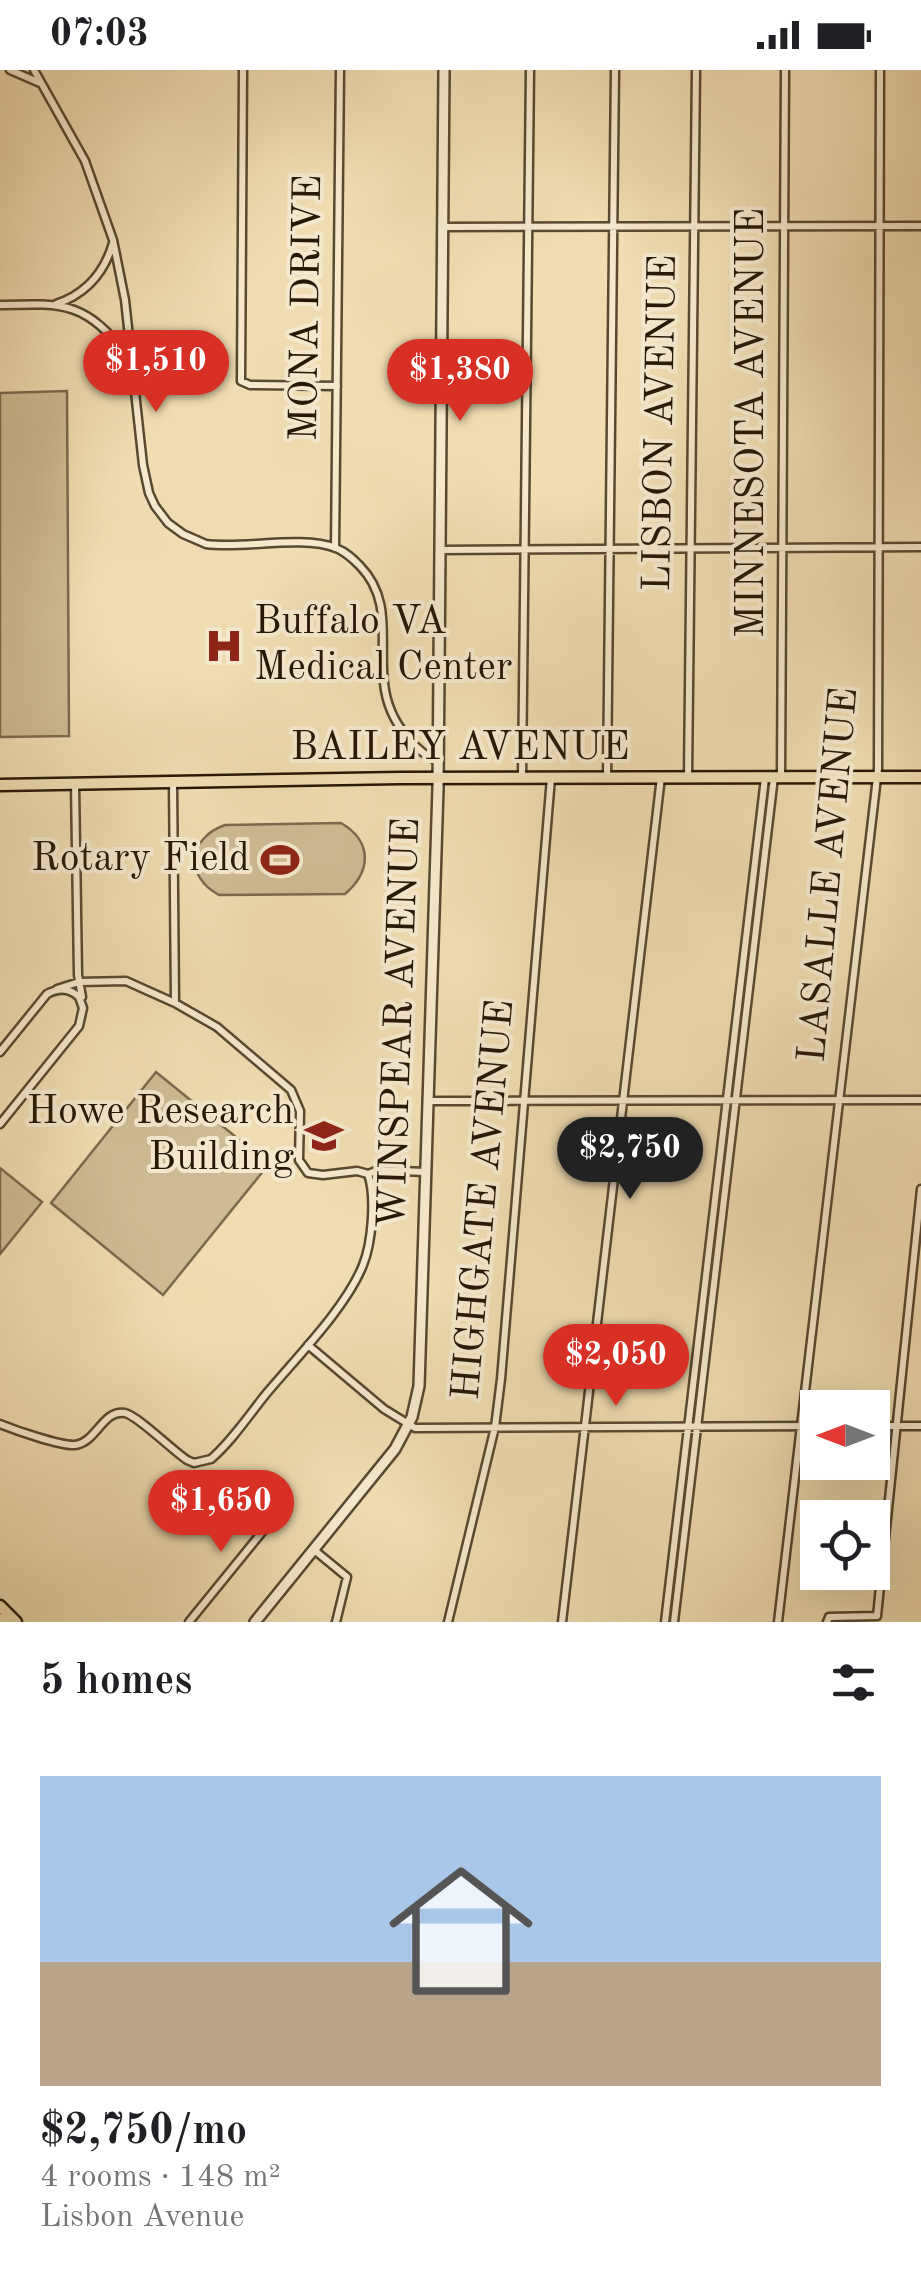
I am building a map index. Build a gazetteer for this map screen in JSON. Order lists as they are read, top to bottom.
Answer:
{
  "streets": {
    "main road": ["BAILEY AVENUE"],
    "street": [
      "MONA DRIVE",
      "LISBON AVENUE",
      "MINNESOTA AVENUE",
      "LASALLE AVENUE",
      "WINSPEAR AVENUE",
      "HIGHGATE AVENUE"
    ]
  },
  "crossings": [
    ["LISBON AVENUE", "BAILEY AVENUE"],
    ["MINNESOTA AVENUE", "BAILEY AVENUE"],
    ["BAILEY AVENUE", "LASALLE AVENUE"],
    ["BAILEY AVENUE", "WINSPEAR AVENUE"],
    ["BAILEY AVENUE", "HIGHGATE AVENUE"]
  ],
  "places": {
    "hospital": ["Buffalo VA Medical Center"],
    "sports": ["Rotary Field"],
    "school or university": ["Howe Research Building"]
  },
  "north": "left",
  "page": {
    "status": "07:03",
    "price": [
      "$1,510",
      "$1,380",
      "$2,750",
      "$2,050",
      "$1,650"
    ],
    "heading": "5 homes",
    "list": [
      {
        "name": "$2,750/mo",
        "note": "4 rooms · 148 m² · Lisbon Avenue"
      }
    ]
  }
}
